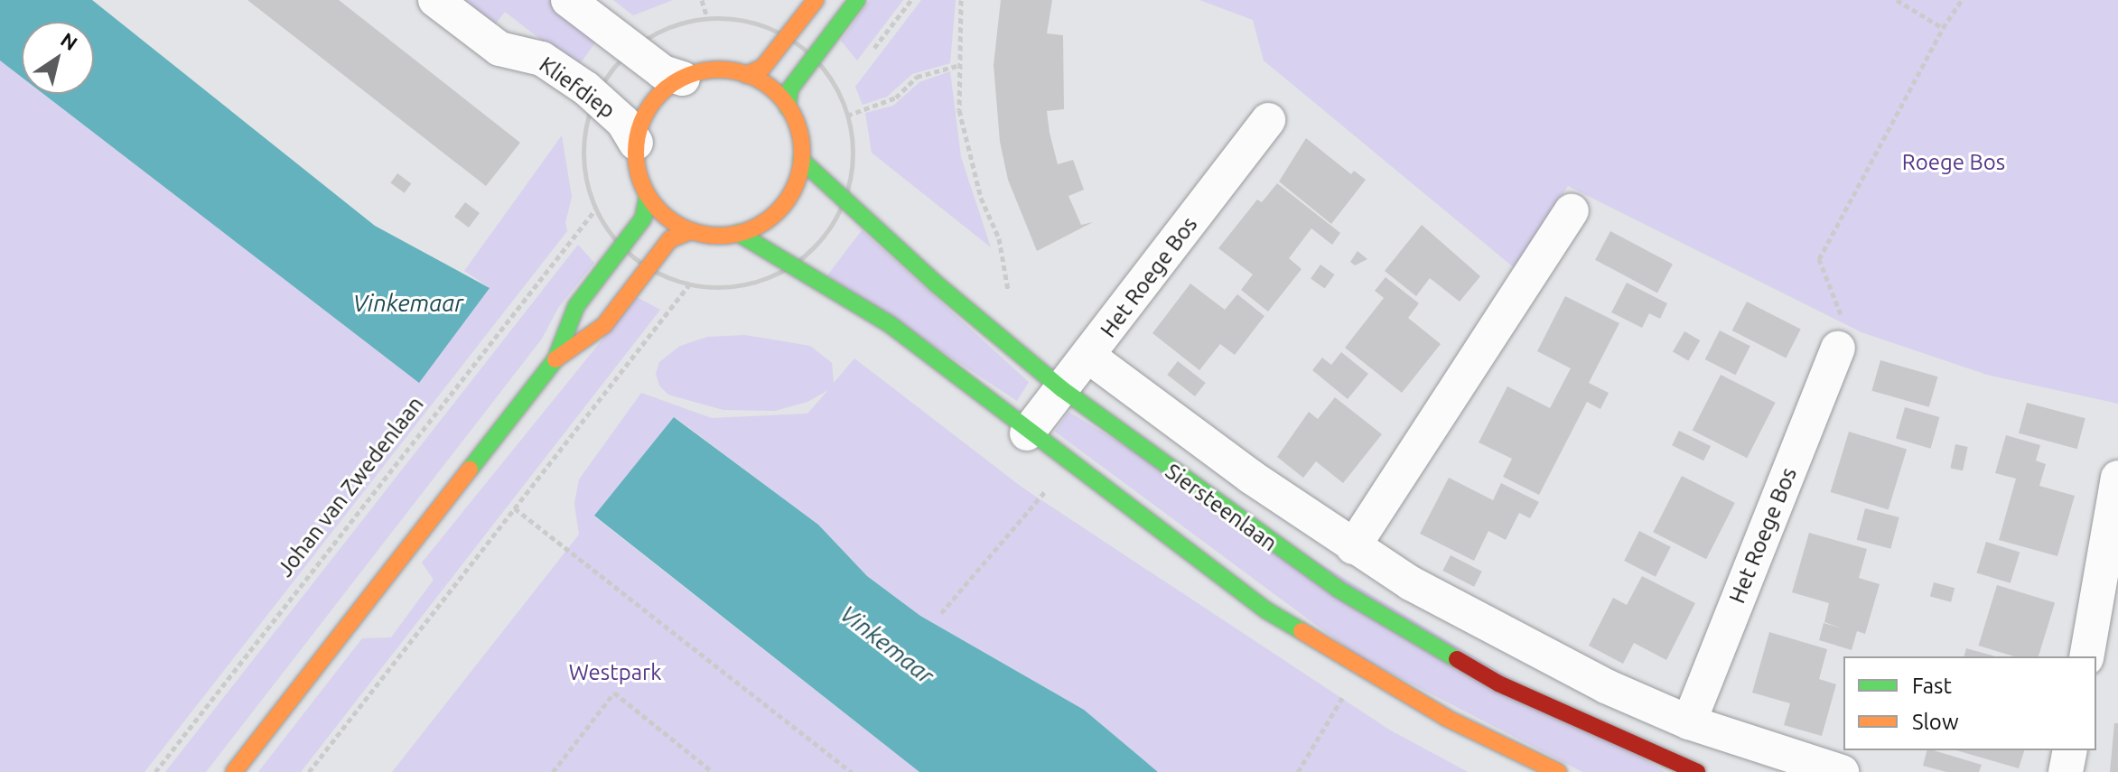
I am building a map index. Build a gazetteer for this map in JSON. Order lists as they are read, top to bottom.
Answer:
{
  "streets": {
    "main road": ["Siersteenlaan"],
    "street": ["Kliefdiep", "Het Roege Bos"],
    "path": ["Johan van Zwedenlaan"]
  },
  "crossings": [
    ["Kliefdiep", "Siersteenlaan"],
    ["Het Roege Bos", "Siersteenlaan"]
  ],
  "water": ["Vinkemaar"],
  "parks": ["Roege Bos", "Westpark"],
  "legend": ["Fast", "Slow"],
  "north": "top right"
}
